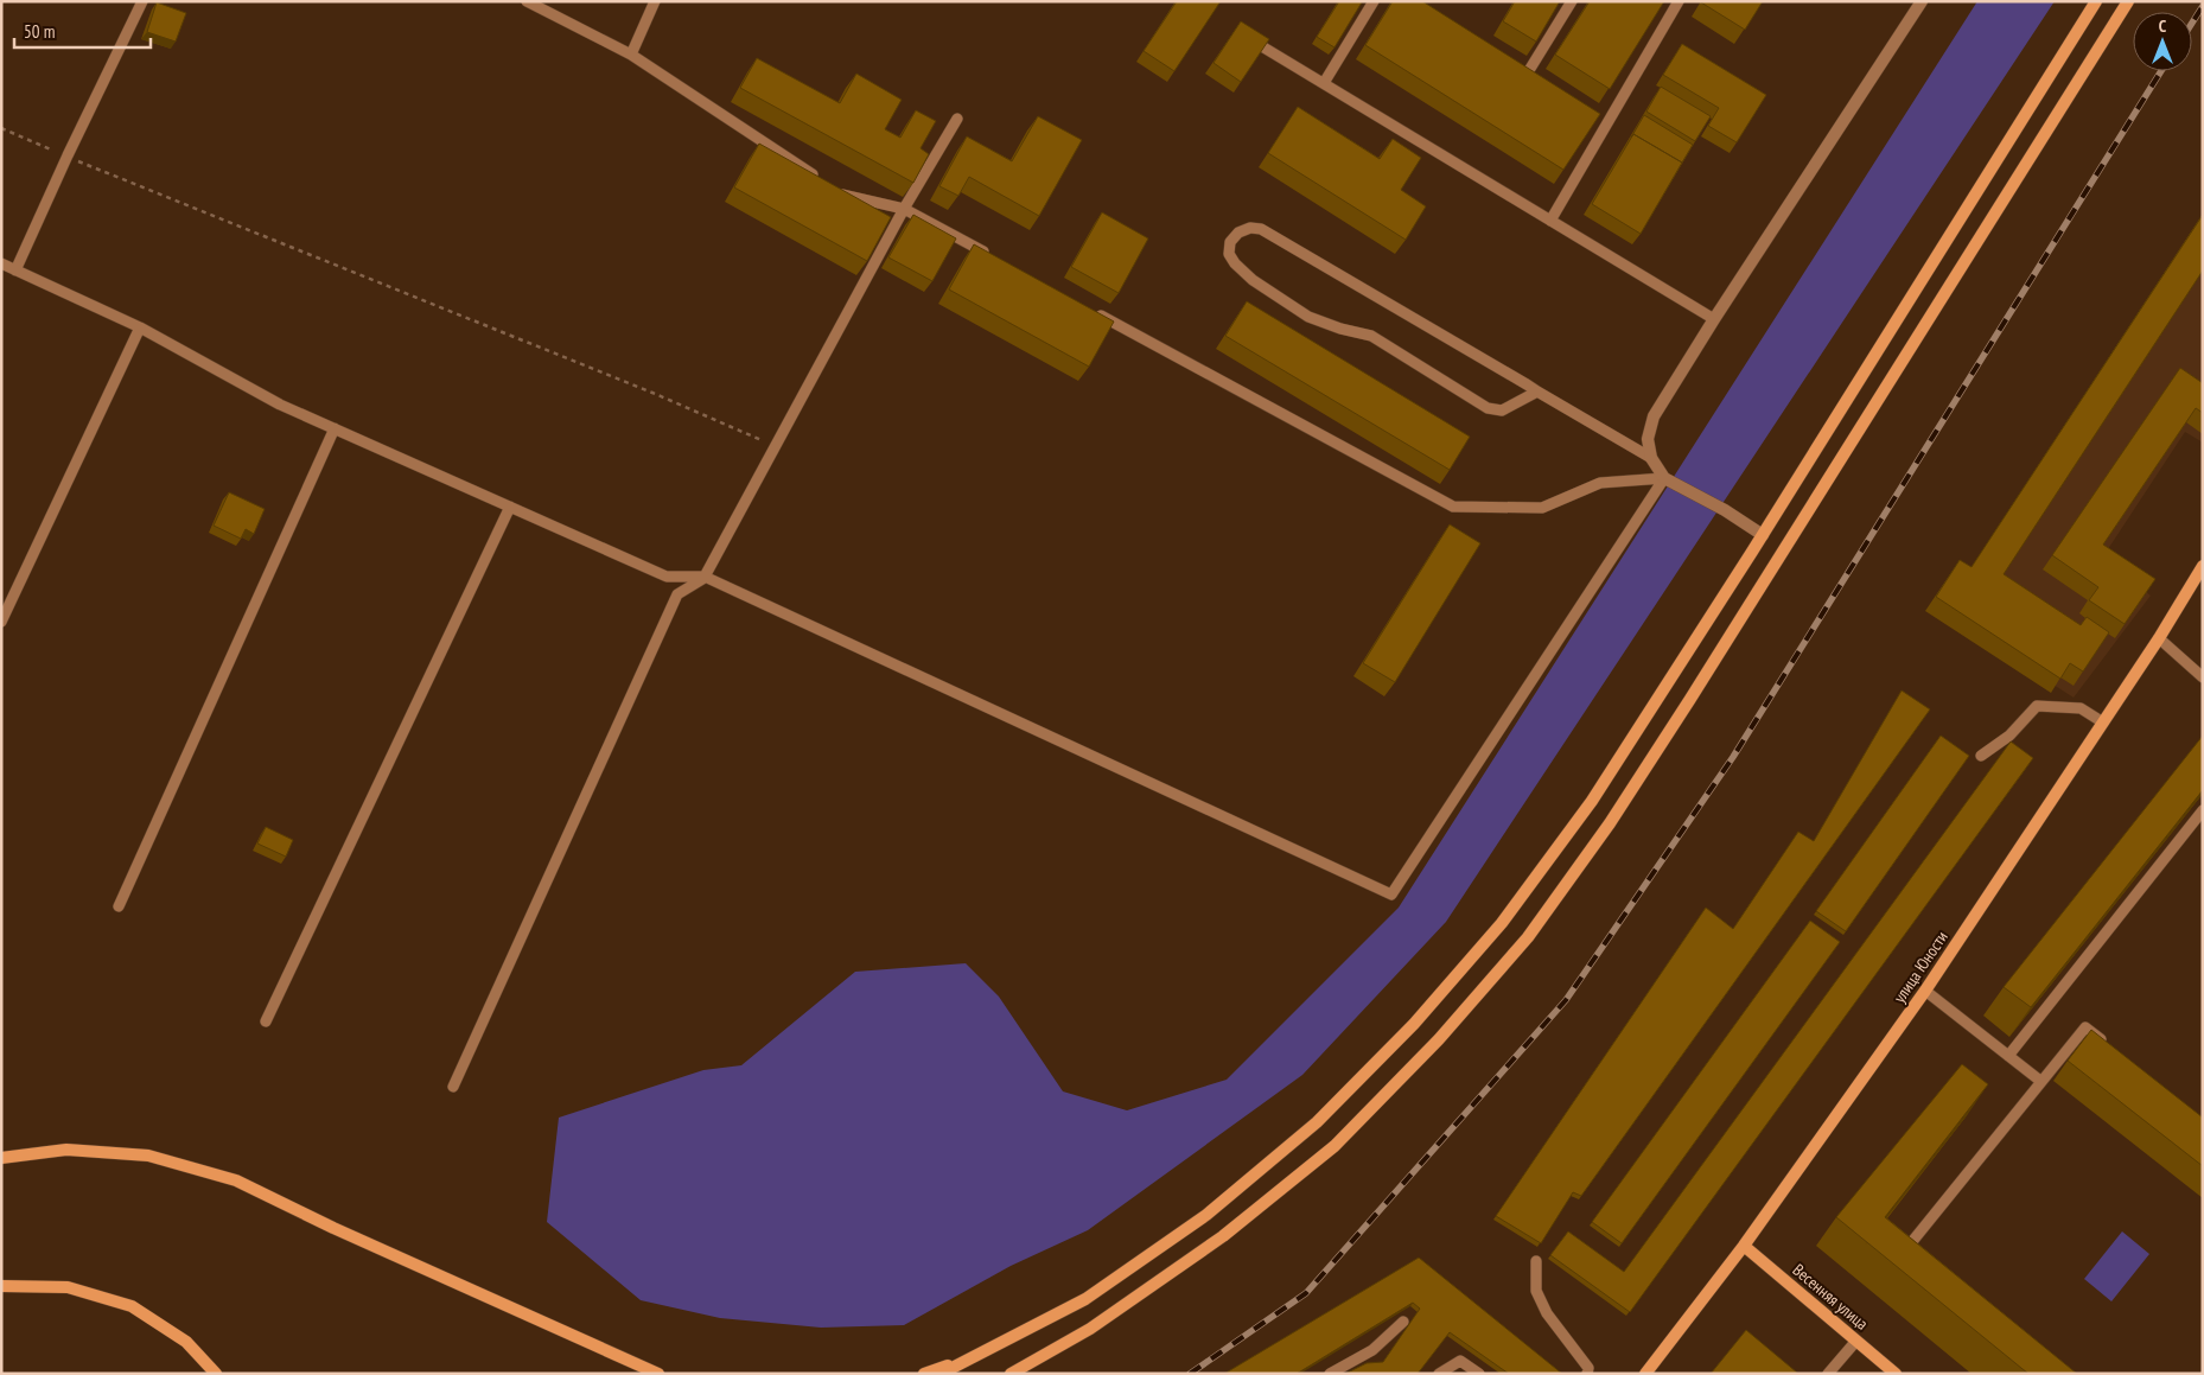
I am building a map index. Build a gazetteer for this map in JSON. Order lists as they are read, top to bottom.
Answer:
{
  "streets": {
    "main road": ["улица Юности", "Весенняя улица"]
  },
  "crossings": [
    ["улица Юности", "Весенняя улица"]
  ],
  "scale_bar": "50 m",
  "north": "top"
}
